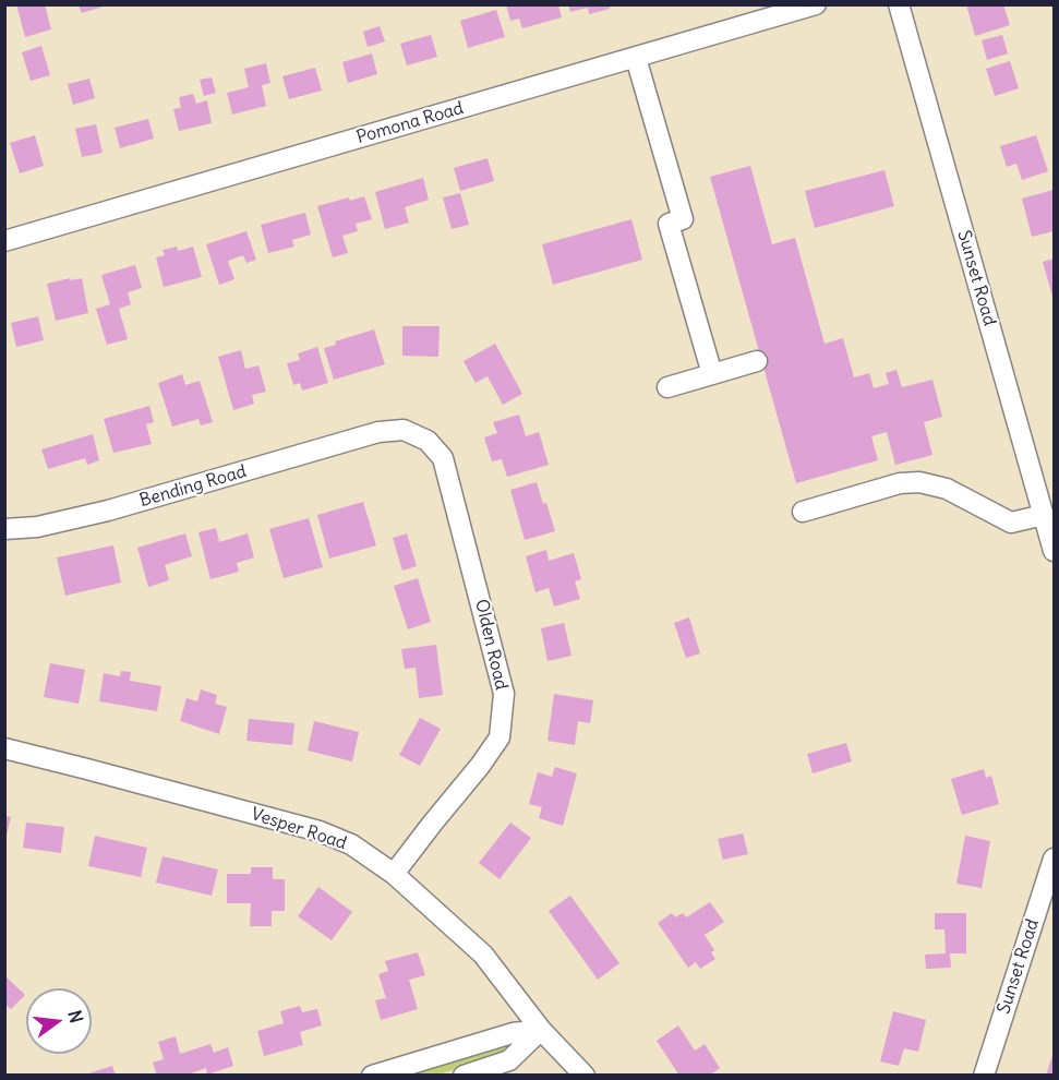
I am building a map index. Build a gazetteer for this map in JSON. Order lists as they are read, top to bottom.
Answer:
{
  "streets": {
    "street": [
      "Pomona Road",
      "Sunset Road",
      "Bending Road",
      "Olden Road",
      "Vesper Road"
    ]
  },
  "crossings": [
    ["Bending Road", "Olden Road"],
    ["Olden Road", "Vesper Road"]
  ],
  "north": "right"
}
